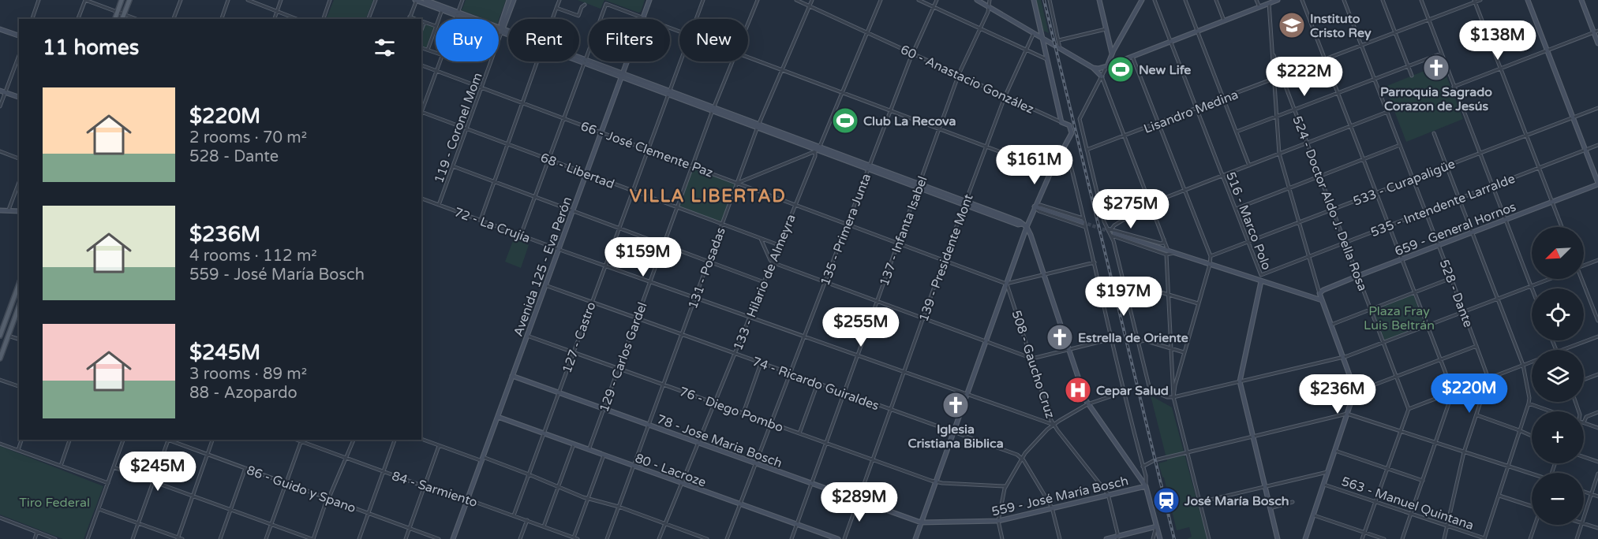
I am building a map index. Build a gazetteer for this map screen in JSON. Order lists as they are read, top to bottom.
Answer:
{
  "streets": {
    "street": [
      "60 - Anastacio González",
      "Lisandro Medina",
      "119 - Coronel Mom",
      "66 - José Clemente Paz",
      "68 - Libertad",
      "533 - Curapaligüe",
      "524 - Doctor Aldo J. Della Rosa",
      "535 - Intendente Larralde",
      "516 - Marco Polo",
      "72 - La Crujía",
      "659 - General Hornos",
      "135 - Primera Junta",
      "137 - Infanta Isabel",
      "139 - Presidente Mont",
      "Avenida 125 - Eva Perón",
      "131 - Posadas",
      "133 - Hilario de Almeyra",
      "528 - Dante",
      "127 - Castro",
      "129 - Carlos Gardel",
      "508 - Gaucho Cruz",
      "74 - Ricardo Guiraldes",
      "76 - Diego Pombo",
      "78 - Jose Maria Bosch",
      "80 - Lacroze",
      "86 - Guido y Spano",
      "84 - Sarmiento",
      "559 - José María Bosch",
      "563 - Manuel Quintana"
    ]
  },
  "crossings": [
    ["60 - Anastacio González", "135 - Primera Junta"],
    ["60 - Anastacio González", "137 - Infanta Isabel"],
    ["60 - Anastacio González", "139 - Presidente Mont"],
    ["60 - Anastacio González", "131 - Posadas"],
    ["60 - Anastacio González", "133 - Hilario de Almeyra"],
    ["Lisandro Medina", "524 - Doctor Aldo J. Della Rosa"],
    ["Lisandro Medina", "516 - Marco Polo"],
    ["Lisandro Medina", "528 - Dante"],
    ["119 - Coronel Mom", "66 - José Clemente Paz"],
    ["119 - Coronel Mom", "68 - Libertad"],
    ["119 - Coronel Mom", "72 - La Crujía"],
    ["66 - José Clemente Paz", "135 - Primera Junta"],
    ["66 - José Clemente Paz", "137 - Infanta Isabel"],
    ["66 - José Clemente Paz", "139 - Presidente Mont"],
    ["66 - José Clemente Paz", "Avenida 125 - Eva Perón"],
    ["66 - José Clemente Paz", "131 - Posadas"],
    ["66 - José Clemente Paz", "133 - Hilario de Almeyra"],
    ["66 - José Clemente Paz", "127 - Castro"],
    ["66 - José Clemente Paz", "129 - Carlos Gardel"],
    ["66 - José Clemente Paz", "508 - Gaucho Cruz"],
    ["68 - Libertad", "Avenida 125 - Eva Perón"],
    ["68 - Libertad", "131 - Posadas"],
    ["68 - Libertad", "133 - Hilario de Almeyra"],
    ["68 - Libertad", "127 - Castro"],
    ["68 - Libertad", "129 - Carlos Gardel"],
    ["533 - Curapaligüe", "524 - Doctor Aldo J. Della Rosa"],
    ["533 - Curapaligüe", "516 - Marco Polo"],
    ["533 - Curapaligüe", "528 - Dante"],
    ["524 - Doctor Aldo J. Della Rosa", "535 - Intendente Larralde"],
    ["524 - Doctor Aldo J. Della Rosa", "659 - General Hornos"],
    ["535 - Intendente Larralde", "516 - Marco Polo"],
    ["535 - Intendente Larralde", "528 - Dante"],
    ["516 - Marco Polo", "559 - José María Bosch"],
    ["516 - Marco Polo", "563 - Manuel Quintana"],
    ["72 - La Crujía", "135 - Primera Junta"],
    ["72 - La Crujía", "137 - Infanta Isabel"],
    ["72 - La Crujía", "139 - Presidente Mont"],
    ["72 - La Crujía", "Avenida 125 - Eva Perón"],
    ["72 - La Crujía", "131 - Posadas"],
    ["72 - La Crujía", "133 - Hilario de Almeyra"],
    ["72 - La Crujía", "127 - Castro"],
    ["72 - La Crujía", "129 - Carlos Gardel"],
    ["72 - La Crujía", "508 - Gaucho Cruz"],
    ["659 - General Hornos", "528 - Dante"],
    ["135 - Primera Junta", "74 - Ricardo Guiraldes"],
    ["135 - Primera Junta", "76 - Diego Pombo"],
    ["135 - Primera Junta", "78 - Jose Maria Bosch"],
    ["135 - Primera Junta", "80 - Lacroze"],
    ["137 - Infanta Isabel", "74 - Ricardo Guiraldes"],
    ["137 - Infanta Isabel", "76 - Diego Pombo"],
    ["137 - Infanta Isabel", "78 - Jose Maria Bosch"],
    ["137 - Infanta Isabel", "80 - Lacroze"],
    ["139 - Presidente Mont", "74 - Ricardo Guiraldes"],
    ["139 - Presidente Mont", "76 - Diego Pombo"],
    ["139 - Presidente Mont", "78 - Jose Maria Bosch"],
    ["Avenida 125 - Eva Perón", "74 - Ricardo Guiraldes"],
    ["Avenida 125 - Eva Perón", "76 - Diego Pombo"],
    ["Avenida 125 - Eva Perón", "78 - Jose Maria Bosch"],
    ["Avenida 125 - Eva Perón", "80 - Lacroze"],
    ["Avenida 125 - Eva Perón", "84 - Sarmiento"],
    ["131 - Posadas", "74 - Ricardo Guiraldes"],
    ["131 - Posadas", "76 - Diego Pombo"],
    ["131 - Posadas", "78 - Jose Maria Bosch"],
    ["131 - Posadas", "80 - Lacroze"],
    ["133 - Hilario de Almeyra", "74 - Ricardo Guiraldes"],
    ["133 - Hilario de Almeyra", "76 - Diego Pombo"],
    ["133 - Hilario de Almeyra", "78 - Jose Maria Bosch"],
    ["133 - Hilario de Almeyra", "80 - Lacroze"],
    ["127 - Castro", "74 - Ricardo Guiraldes"],
    ["127 - Castro", "76 - Diego Pombo"],
    ["127 - Castro", "78 - Jose Maria Bosch"],
    ["127 - Castro", "80 - Lacroze"],
    ["127 - Castro", "84 - Sarmiento"],
    ["129 - Carlos Gardel", "74 - Ricardo Guiraldes"],
    ["129 - Carlos Gardel", "76 - Diego Pombo"],
    ["129 - Carlos Gardel", "78 - Jose Maria Bosch"],
    ["129 - Carlos Gardel", "80 - Lacroze"],
    ["508 - Gaucho Cruz", "559 - José María Bosch"],
    ["78 - Jose Maria Bosch", "559 - José María Bosch"]
  ],
  "districts": ["VILLA LIBERTAD"],
  "parks": ["Plaza Fray Luis Beltrán", "Tiro Federal"],
  "places": {
    "school or university": ["Instituto Cristo Rey"],
    "church": ["Parroquia Sagrado Corazon de Jesús", "Estrella de Oriente", "Iglesia Cristiana Biblica"],
    "sports": ["New Life", "Club La Recova"],
    "hospital": ["Cepar Salud"],
    "station": ["José María Bosch"]
  },
  "north": "bottom left",
  "page": {
    "chip": [
      "Buy",
      "Rent",
      "Filters",
      "New"
    ],
    "heading": "11 homes",
    "price": [
      "$138M",
      "$222M",
      "$161M",
      "$275M",
      "$159M",
      "$197M",
      "$255M",
      "$220M",
      "$236M",
      "$245M",
      "$289M"
    ],
    "list": [
      {
        "name": "$220M",
        "note": "2 rooms · 70 m² · 528 - Dante"
      },
      {
        "name": "$236M",
        "note": "4 rooms · 112 m² · 559 - José María Bosch"
      },
      {
        "name": "$245M",
        "note": "3 rooms · 89 m² · 88 - Azopardo"
      }
    ],
    "map_buttons": ["+", "−"]
  }
}
